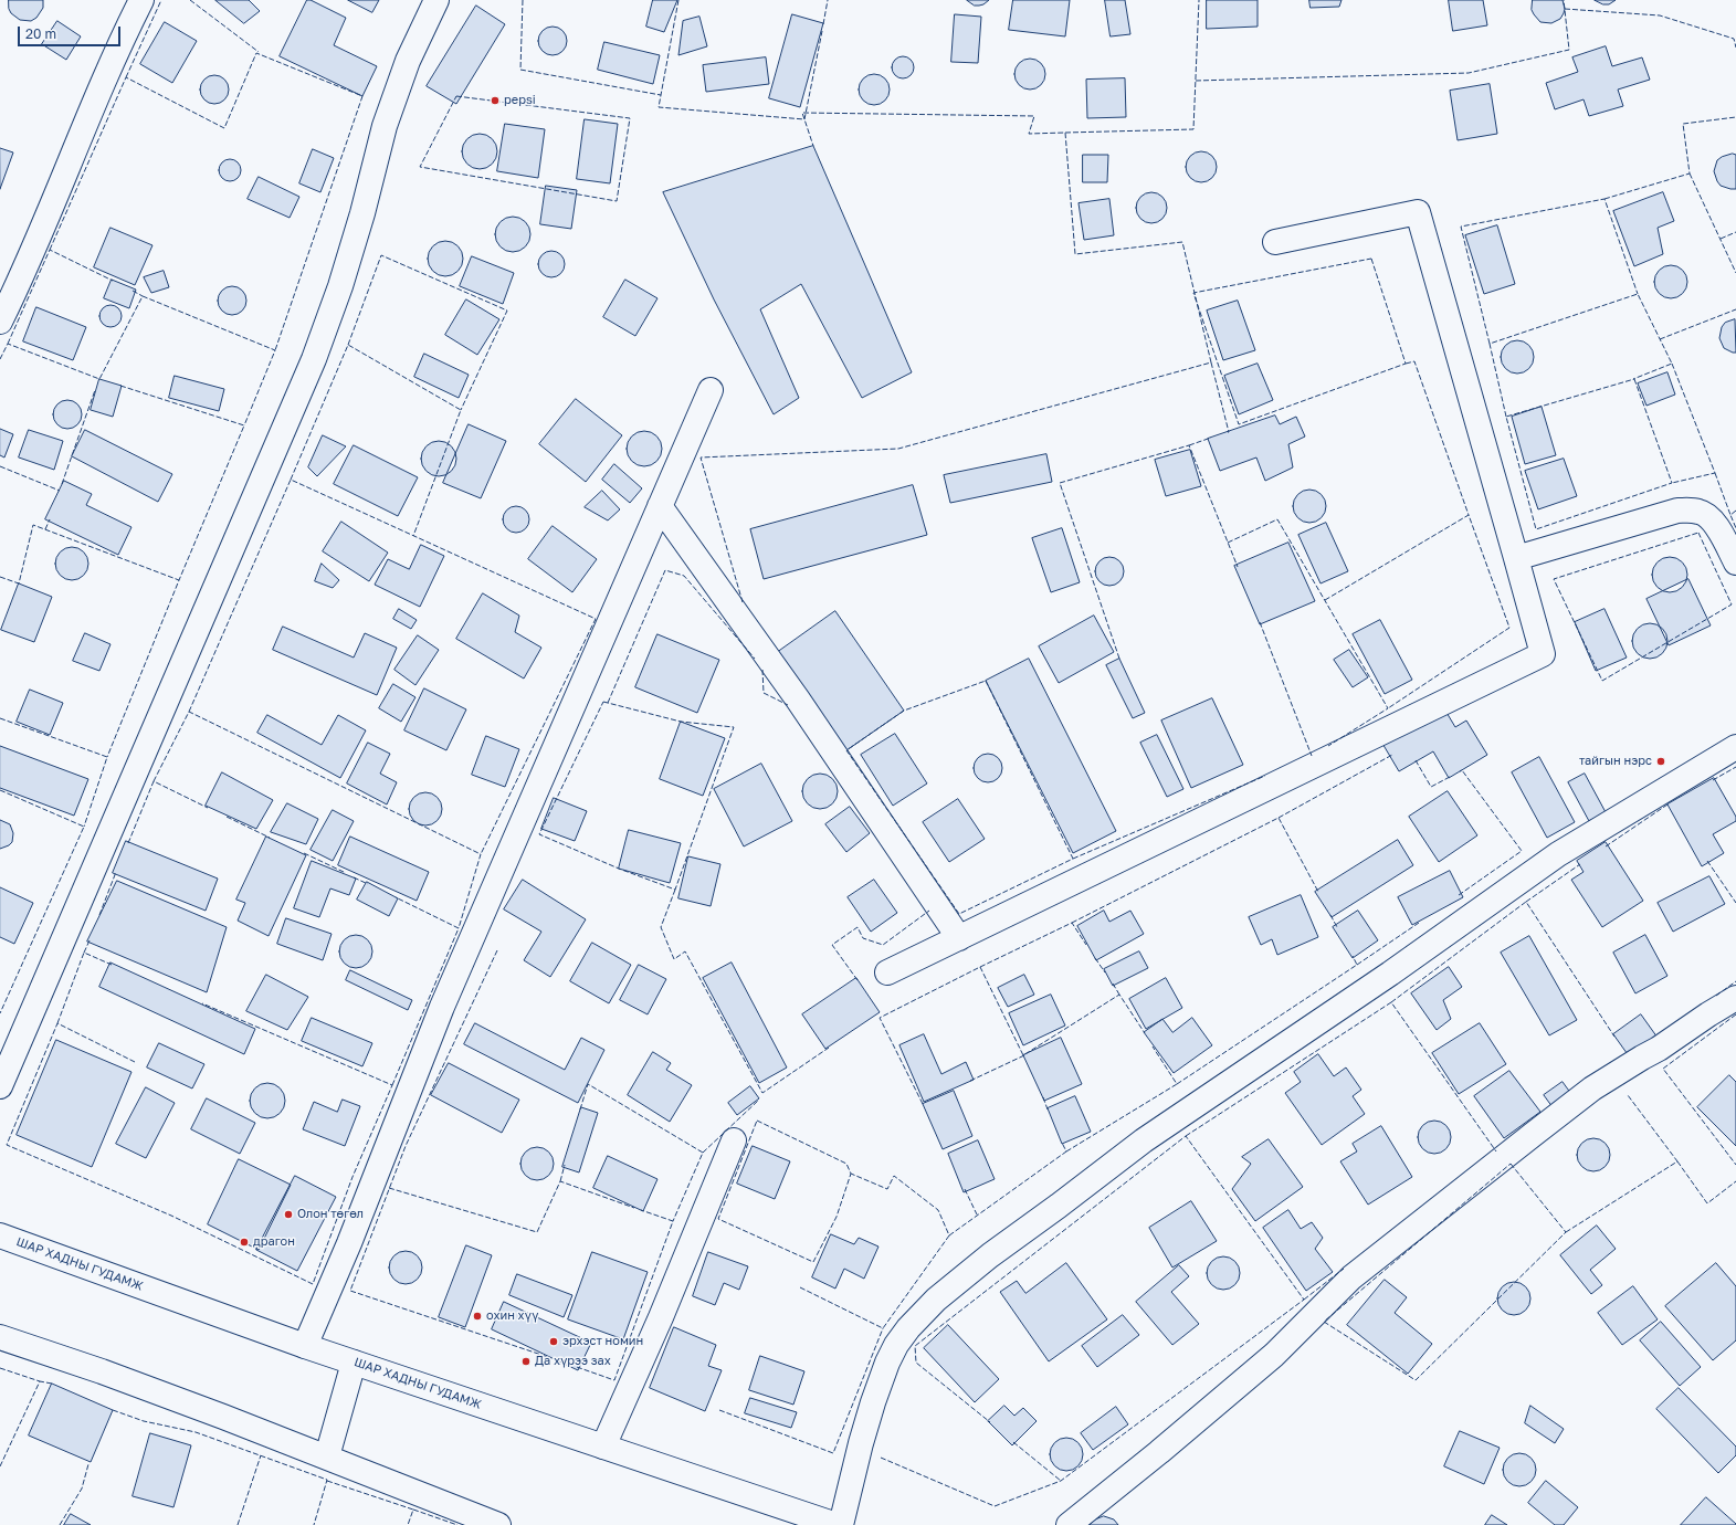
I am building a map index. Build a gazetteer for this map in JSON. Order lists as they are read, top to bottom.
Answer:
{
  "streets": {
    "street": ["ШАР ХАДНЫ ГУДАМЖ"]
  },
  "places": [
    "pepsi",
    "тайгын нэрс",
    "Олон төгөл",
    "драгон",
    "охин хүү",
    "эрхэст номин",
    "Да хүрээ зах"
  ],
  "scale_bar": "20 m"
}
